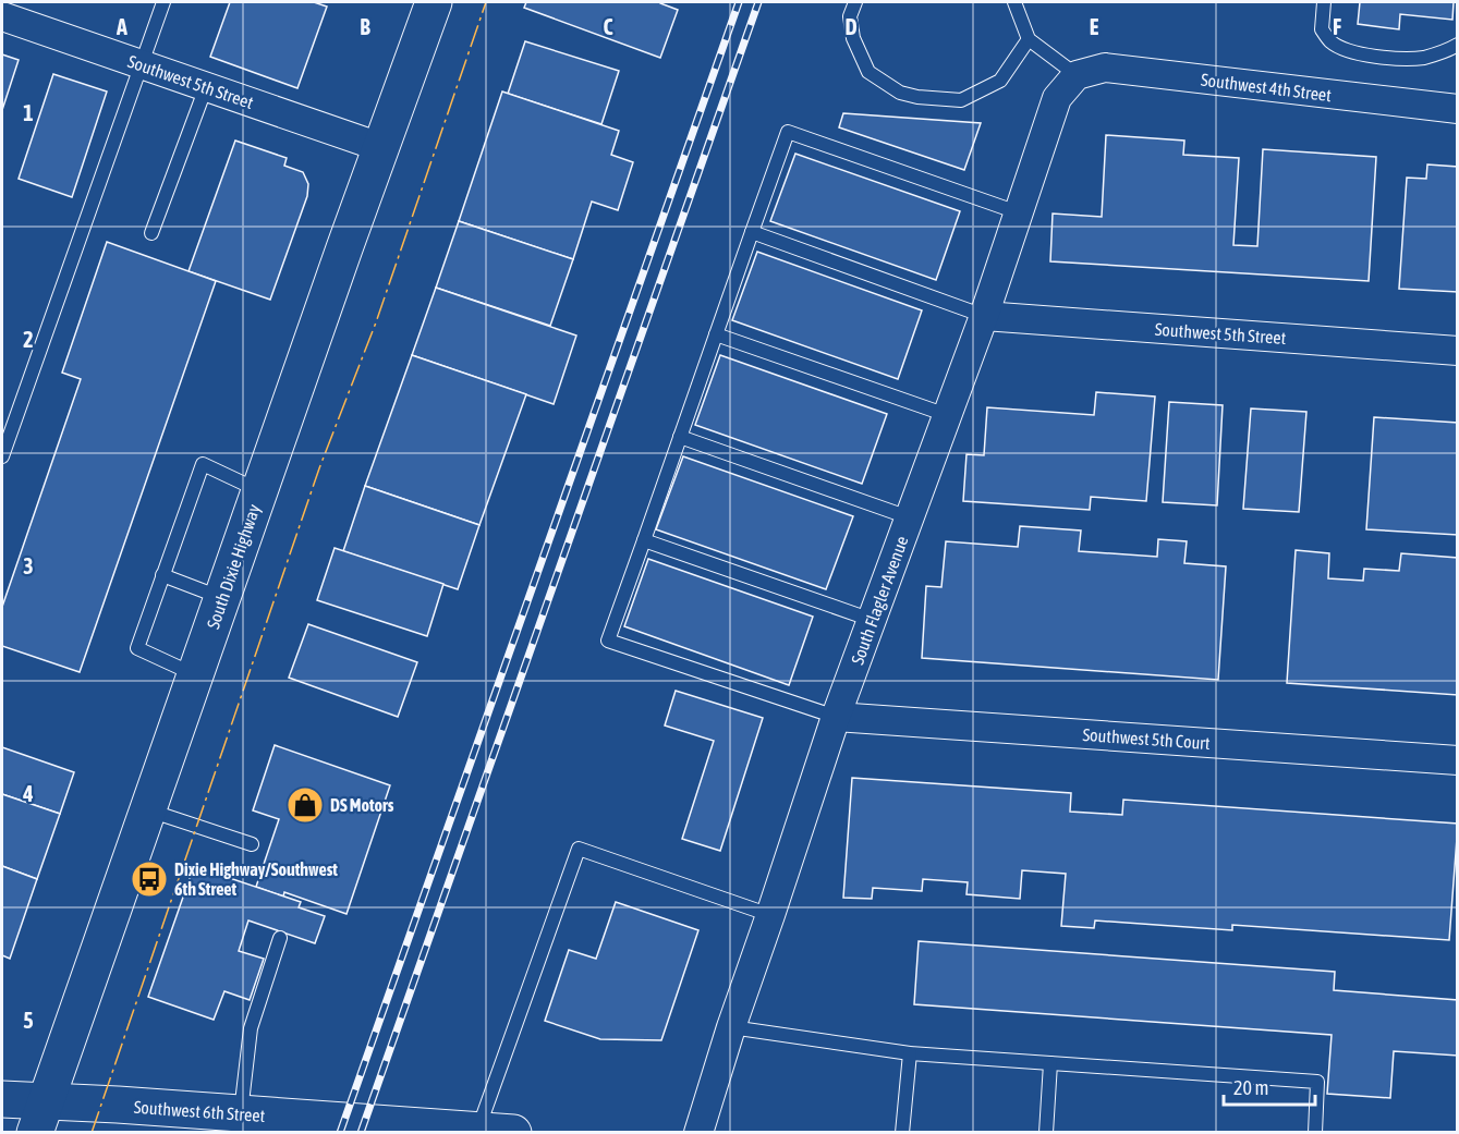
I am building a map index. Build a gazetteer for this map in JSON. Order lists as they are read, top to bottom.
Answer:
{
  "streets": {
    "main road": ["South Dixie Highway", "Southwest 6th Street"],
    "street": [
      "Southwest 5th Street",
      "Southwest 4th Street",
      "South Flagler Avenue",
      "Southwest 5th Court"
    ]
  },
  "crossings": [
    ["Southwest 5th Street", "South Dixie Highway"],
    ["Southwest 5th Street", "South Flagler Avenue"],
    ["Southwest 4th Street", "South Flagler Avenue"],
    ["South Dixie Highway", "Southwest 6th Street"],
    ["South Flagler Avenue", "Southwest 5th Court"]
  ],
  "places": {
    "shop": ["DS Motors"],
    "bus stop": ["Dixie Highway/Southwest 6th Street"]
  },
  "scale_bar": "20 m",
  "grid": {
    "columns": [
      "A",
      "B",
      "C",
      "D",
      "E",
      "F"
    ],
    "rows": [
      "1",
      "2",
      "3",
      "4",
      "5"
    ]
  }
}
